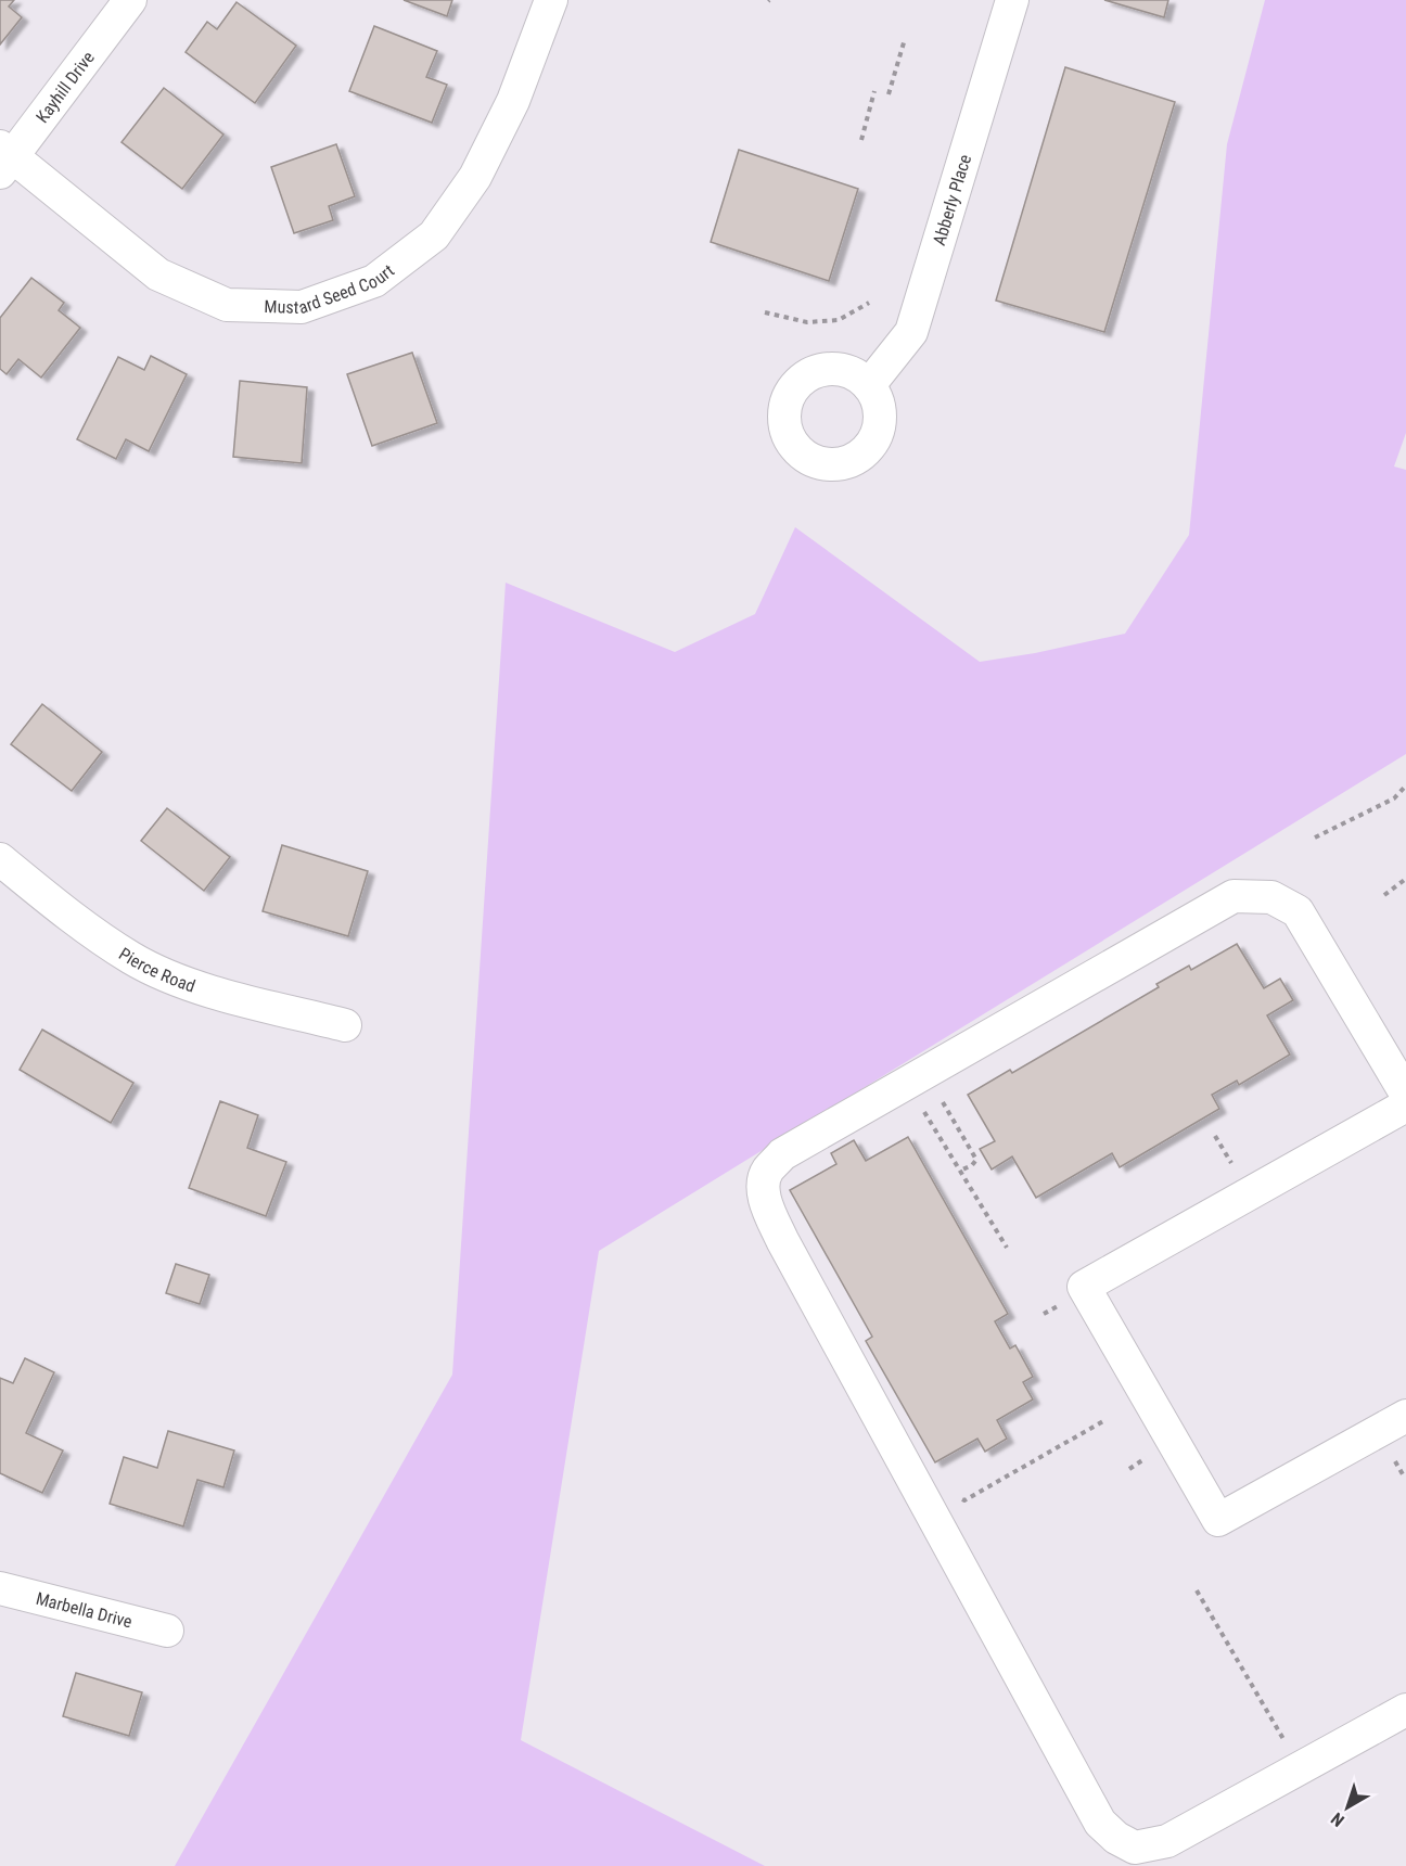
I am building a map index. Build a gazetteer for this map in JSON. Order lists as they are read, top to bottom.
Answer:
{
  "streets": {
    "street": [
      "Kayhill Drive",
      "Abberly Place",
      "Mustard Seed Court",
      "Pierce Road",
      "Marbella Drive"
    ]
  },
  "crossings": [
    ["Kayhill Drive", "Mustard Seed Court"]
  ],
  "north": "bottom left"
}
